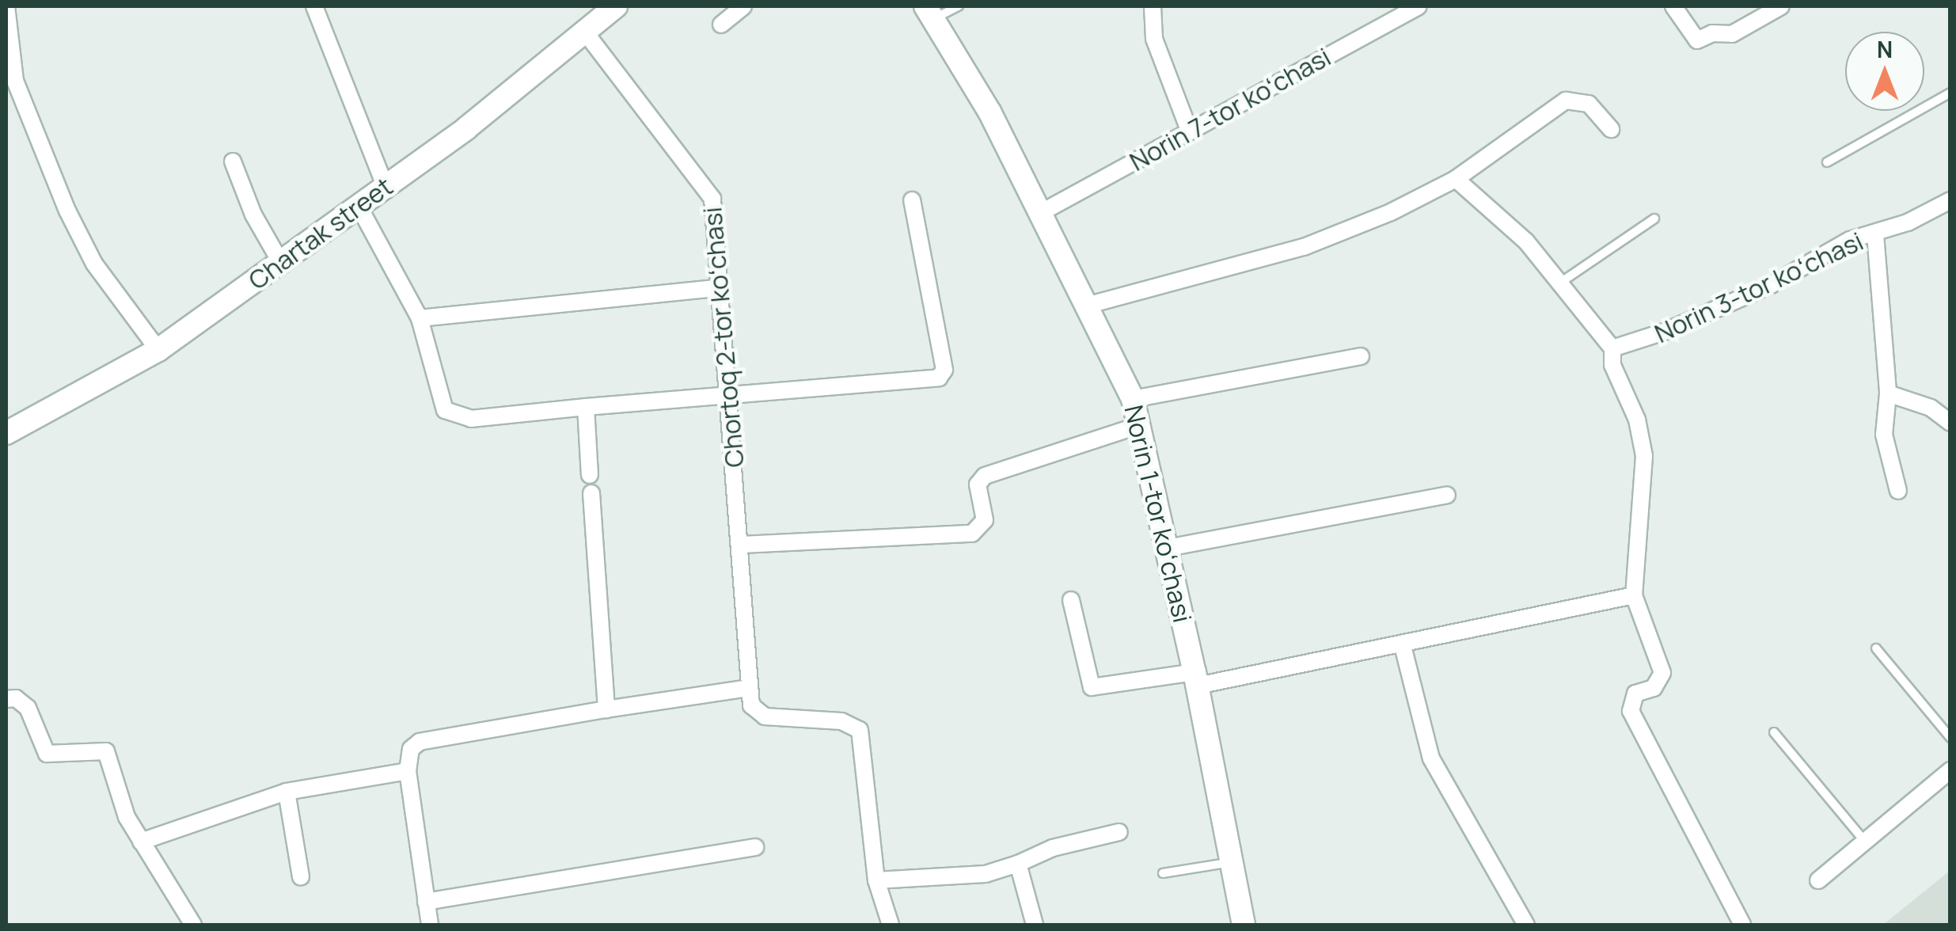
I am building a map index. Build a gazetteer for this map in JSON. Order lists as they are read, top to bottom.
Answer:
{
  "streets": {
    "street": [
      "Norin 7-tor koʻchasi",
      "Chartak street",
      "Norin 3-tor koʻchasi",
      "Chortoq 2-tor koʻchasi",
      "Norin 1-tor koʻchasi"
    ]
  },
  "crossings": [
    ["Norin 7-tor koʻchasi", "Norin 1-tor koʻchasi"],
    ["Chartak street", "Chortoq 2-tor koʻchasi"]
  ],
  "north": "top"
}
